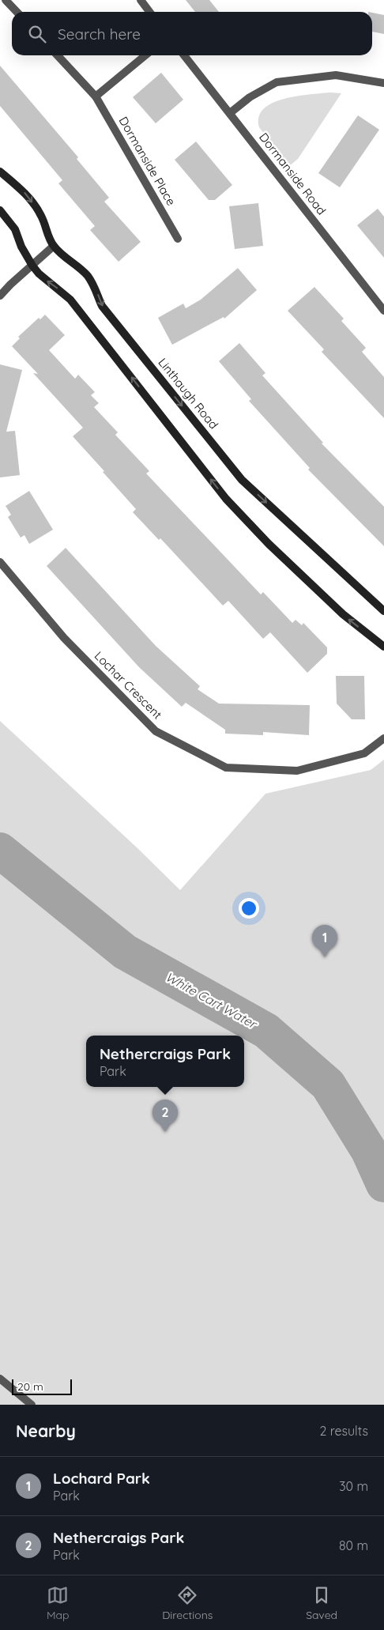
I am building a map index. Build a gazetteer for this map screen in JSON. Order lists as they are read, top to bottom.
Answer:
{
  "streets": {
    "street": [
      "Dormanside Place",
      "Dormanside Road",
      "Linthaugh Road",
      "Lochar Crescent"
    ]
  },
  "water": ["White Cart Water"],
  "scale_bar": "20 m",
  "page": {
    "search": "Search here",
    "pins": ["1", "2"],
    "popup": ["Nethercraigs Park", "Park"],
    "scale": "20 m",
    "heading": ["Nearby", "2 results"],
    "list": [
      {
        "mark": "1",
        "name": "Lochard Park",
        "note": "Park",
        "value": "30 m"
      },
      {
        "mark": "2",
        "name": "Nethercraigs Park",
        "note": "Park",
        "value": "80 m"
      }
    ],
    "nav": ["Map", "Directions", "Saved"]
  }
}
